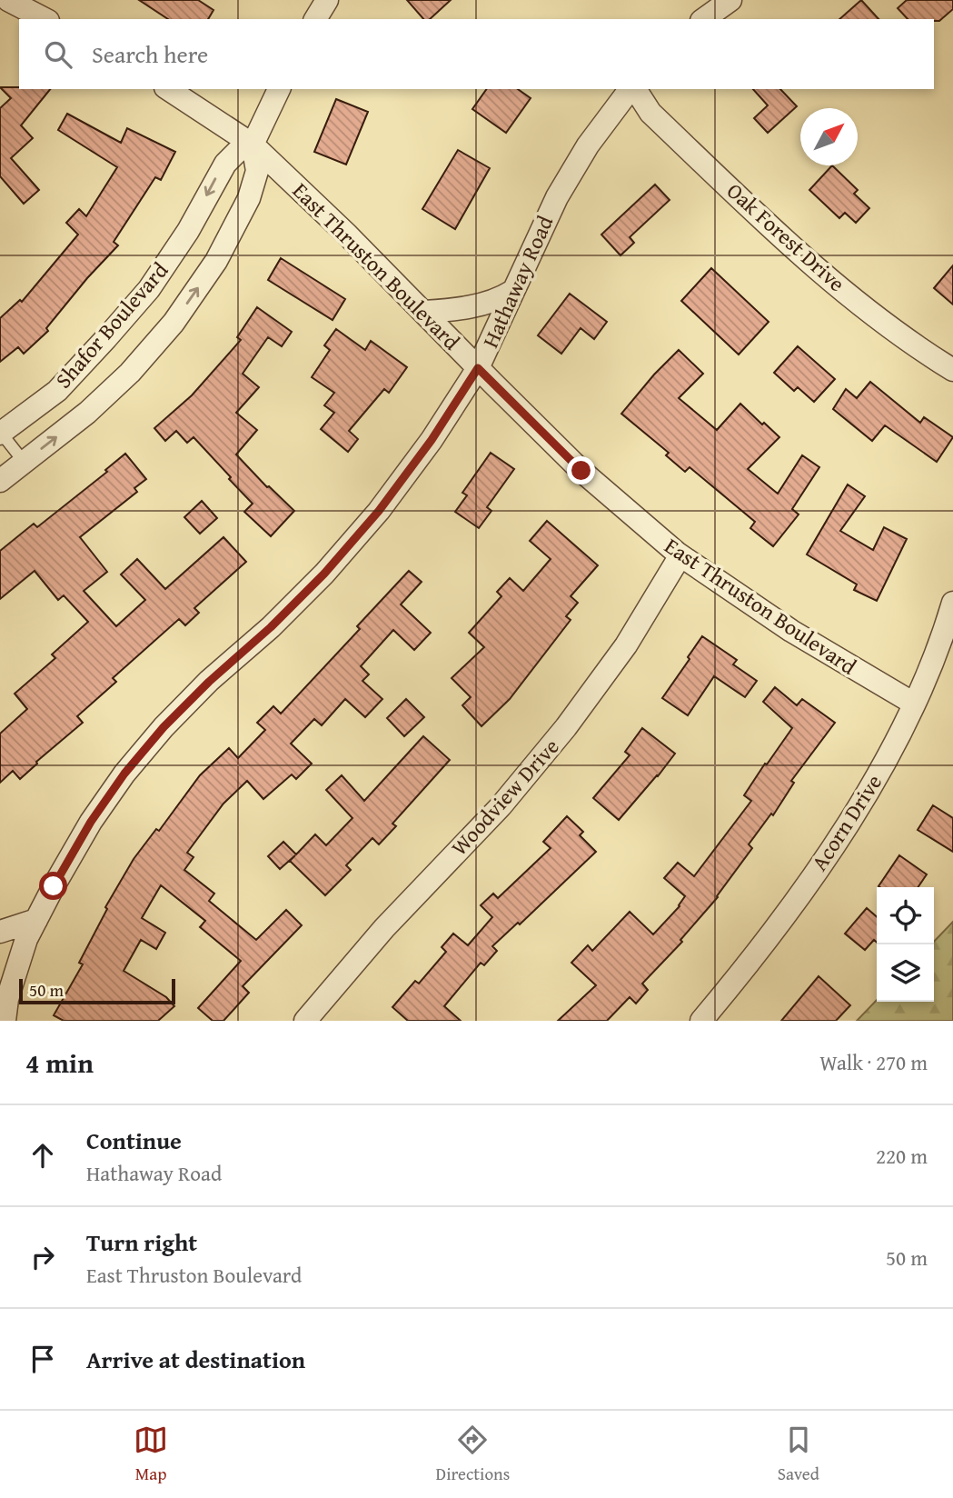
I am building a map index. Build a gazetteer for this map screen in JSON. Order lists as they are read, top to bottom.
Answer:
{
  "streets": {
    "street": [
      "Oak Forest Drive",
      "East Thruston Boulevard",
      "Hathaway Road",
      "Shafor Boulevard",
      "Woodview Drive",
      "Acorn Drive"
    ]
  },
  "crossings": [
    ["East Thruston Boulevard", "Hathaway Road"],
    ["East Thruston Boulevard", "Shafor Boulevard"],
    ["East Thruston Boulevard", "Woodview Drive"],
    ["East Thruston Boulevard", "Acorn Drive"]
  ],
  "scale_bar": "50 m",
  "north": "top right",
  "page": {
    "search": "Search here",
    "scale": "50 m",
    "heading": ["4 min", "Walk · 270 m"],
    "list": [
      ["Continue", "Hathaway Road", "220 m"],
      ["Turn right", "East Thruston Boulevard", "50 m"],
      "Arrive at destination"
    ],
    "nav": ["Map", "Directions", "Saved"]
  }
}
